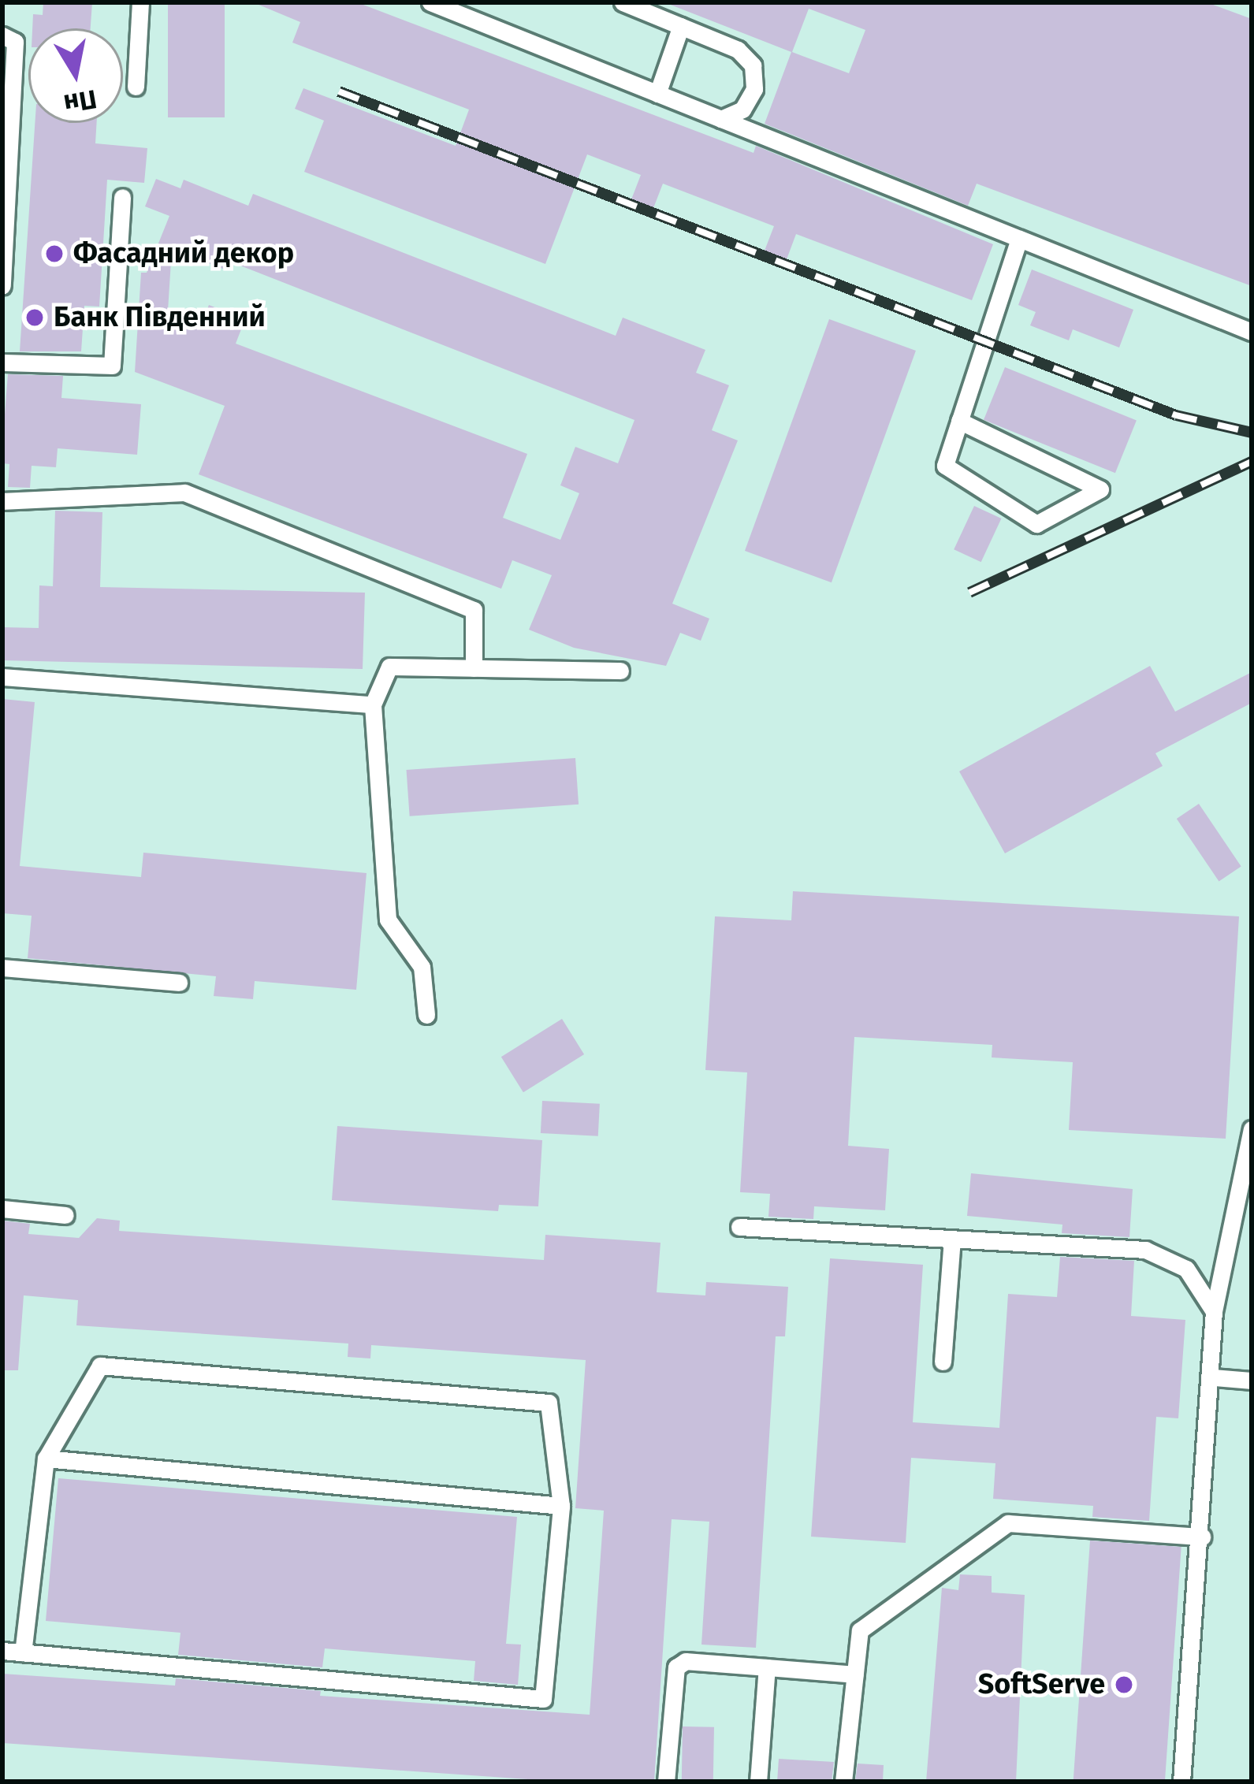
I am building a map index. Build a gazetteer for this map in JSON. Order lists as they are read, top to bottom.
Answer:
{
  "places": ["Фасадний декор", "Банк Південний", "SoftServe"],
  "north": "bottom"
}
